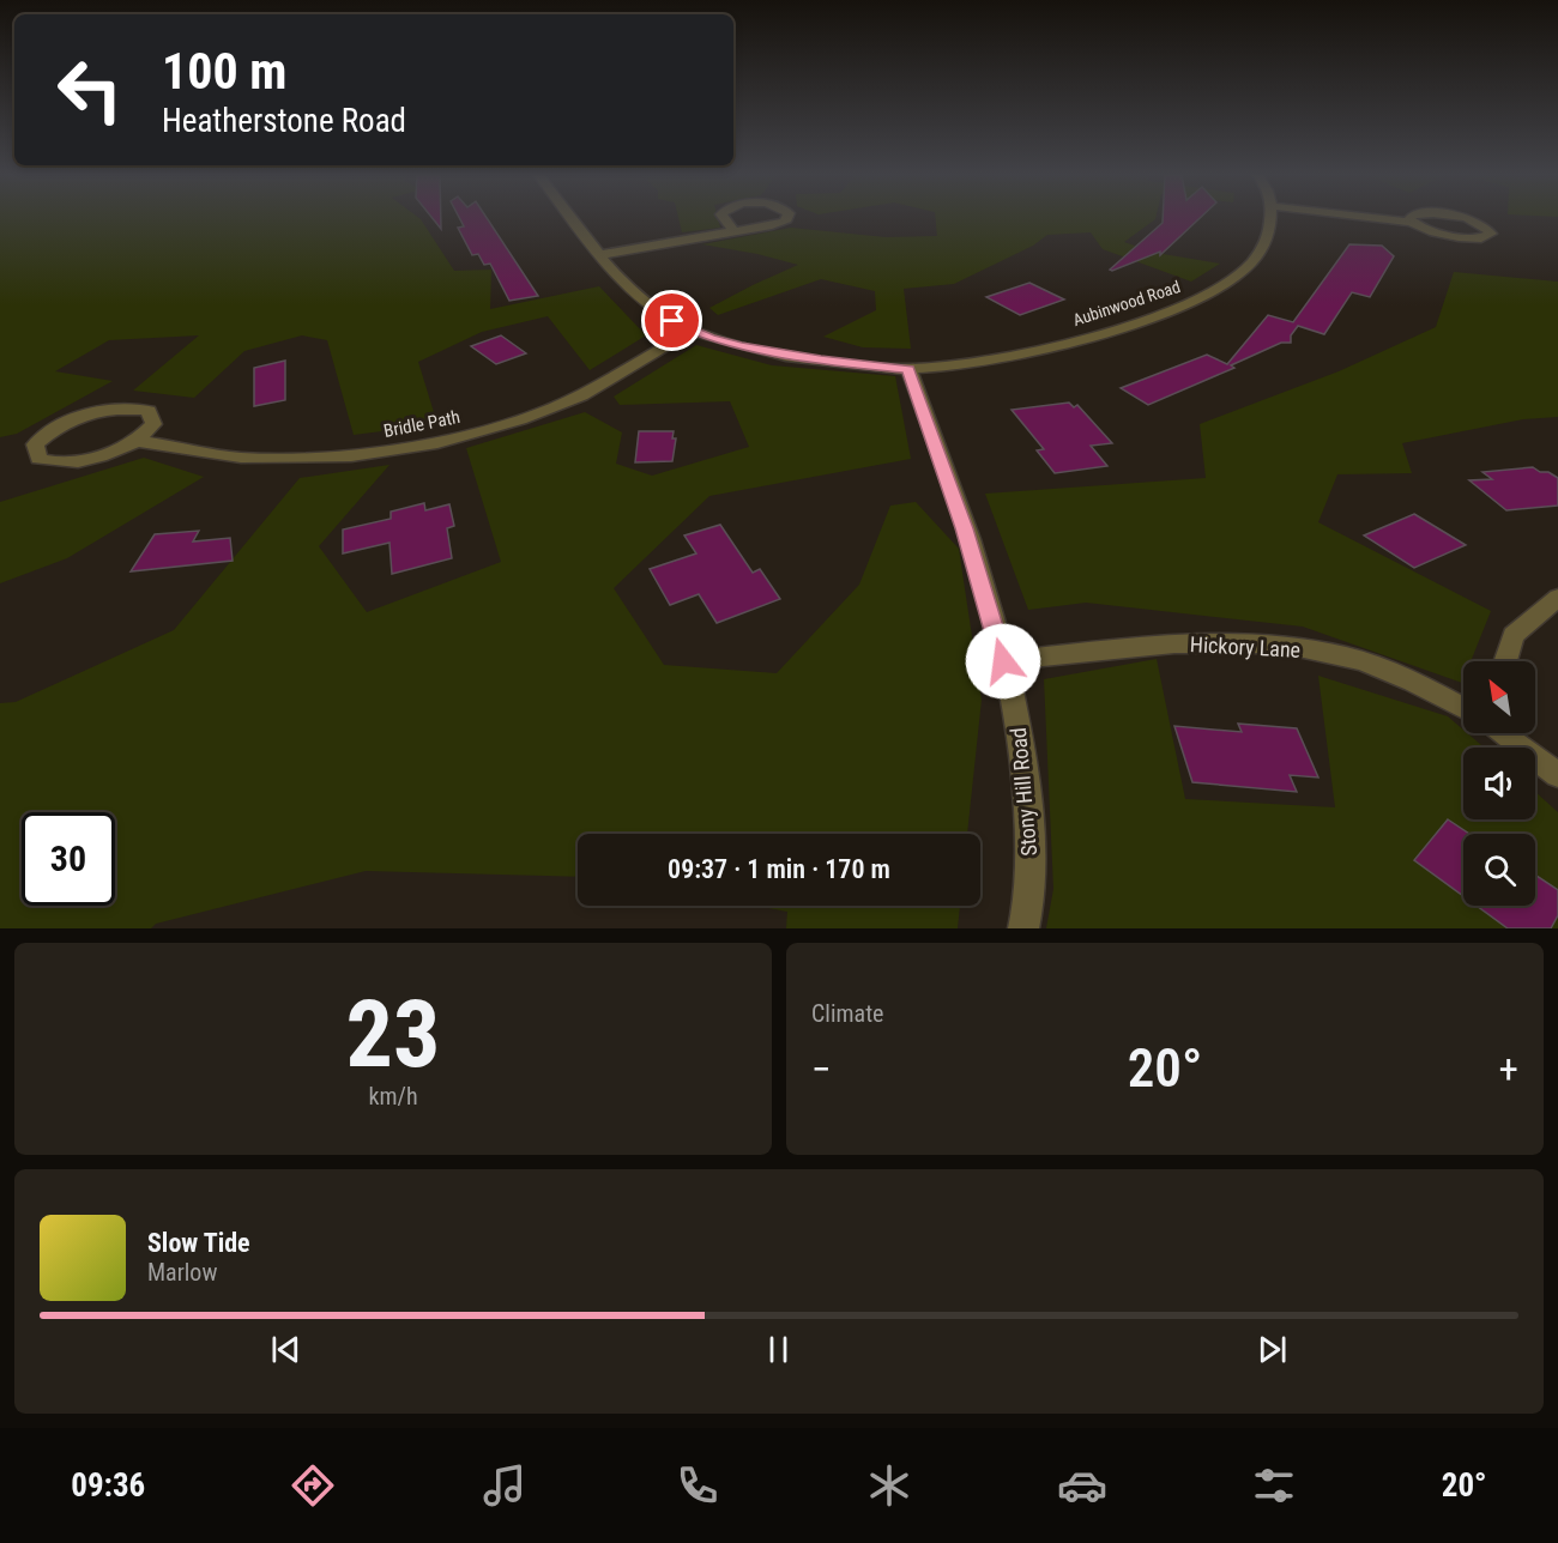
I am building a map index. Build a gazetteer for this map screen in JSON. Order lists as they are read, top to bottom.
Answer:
{
  "streets": {
    "street": [
      "Aubinwood Road",
      "Bridle Path",
      "Hickory Lane",
      "Stony Hill Road"
    ]
  },
  "crossings": [
    ["Aubinwood Road", "Bridle Path"],
    ["Aubinwood Road", "Stony Hill Road"],
    ["Hickory Lane", "Stony Hill Road"]
  ],
  "north": "top left",
  "page": {
    "turn": ["100 m", "Heatherstone Road"],
    "limit": "30",
    "trip": "09:37 · 1 min · 170 m",
    "tile": [
      ["23", "km/h"],
      "Climate"
    ],
    "heat": ["−", "20°", "+"],
    "song": ["Slow Tide", "Marlow"],
    "tabs": ["09:36", "20°"]
  }
}
